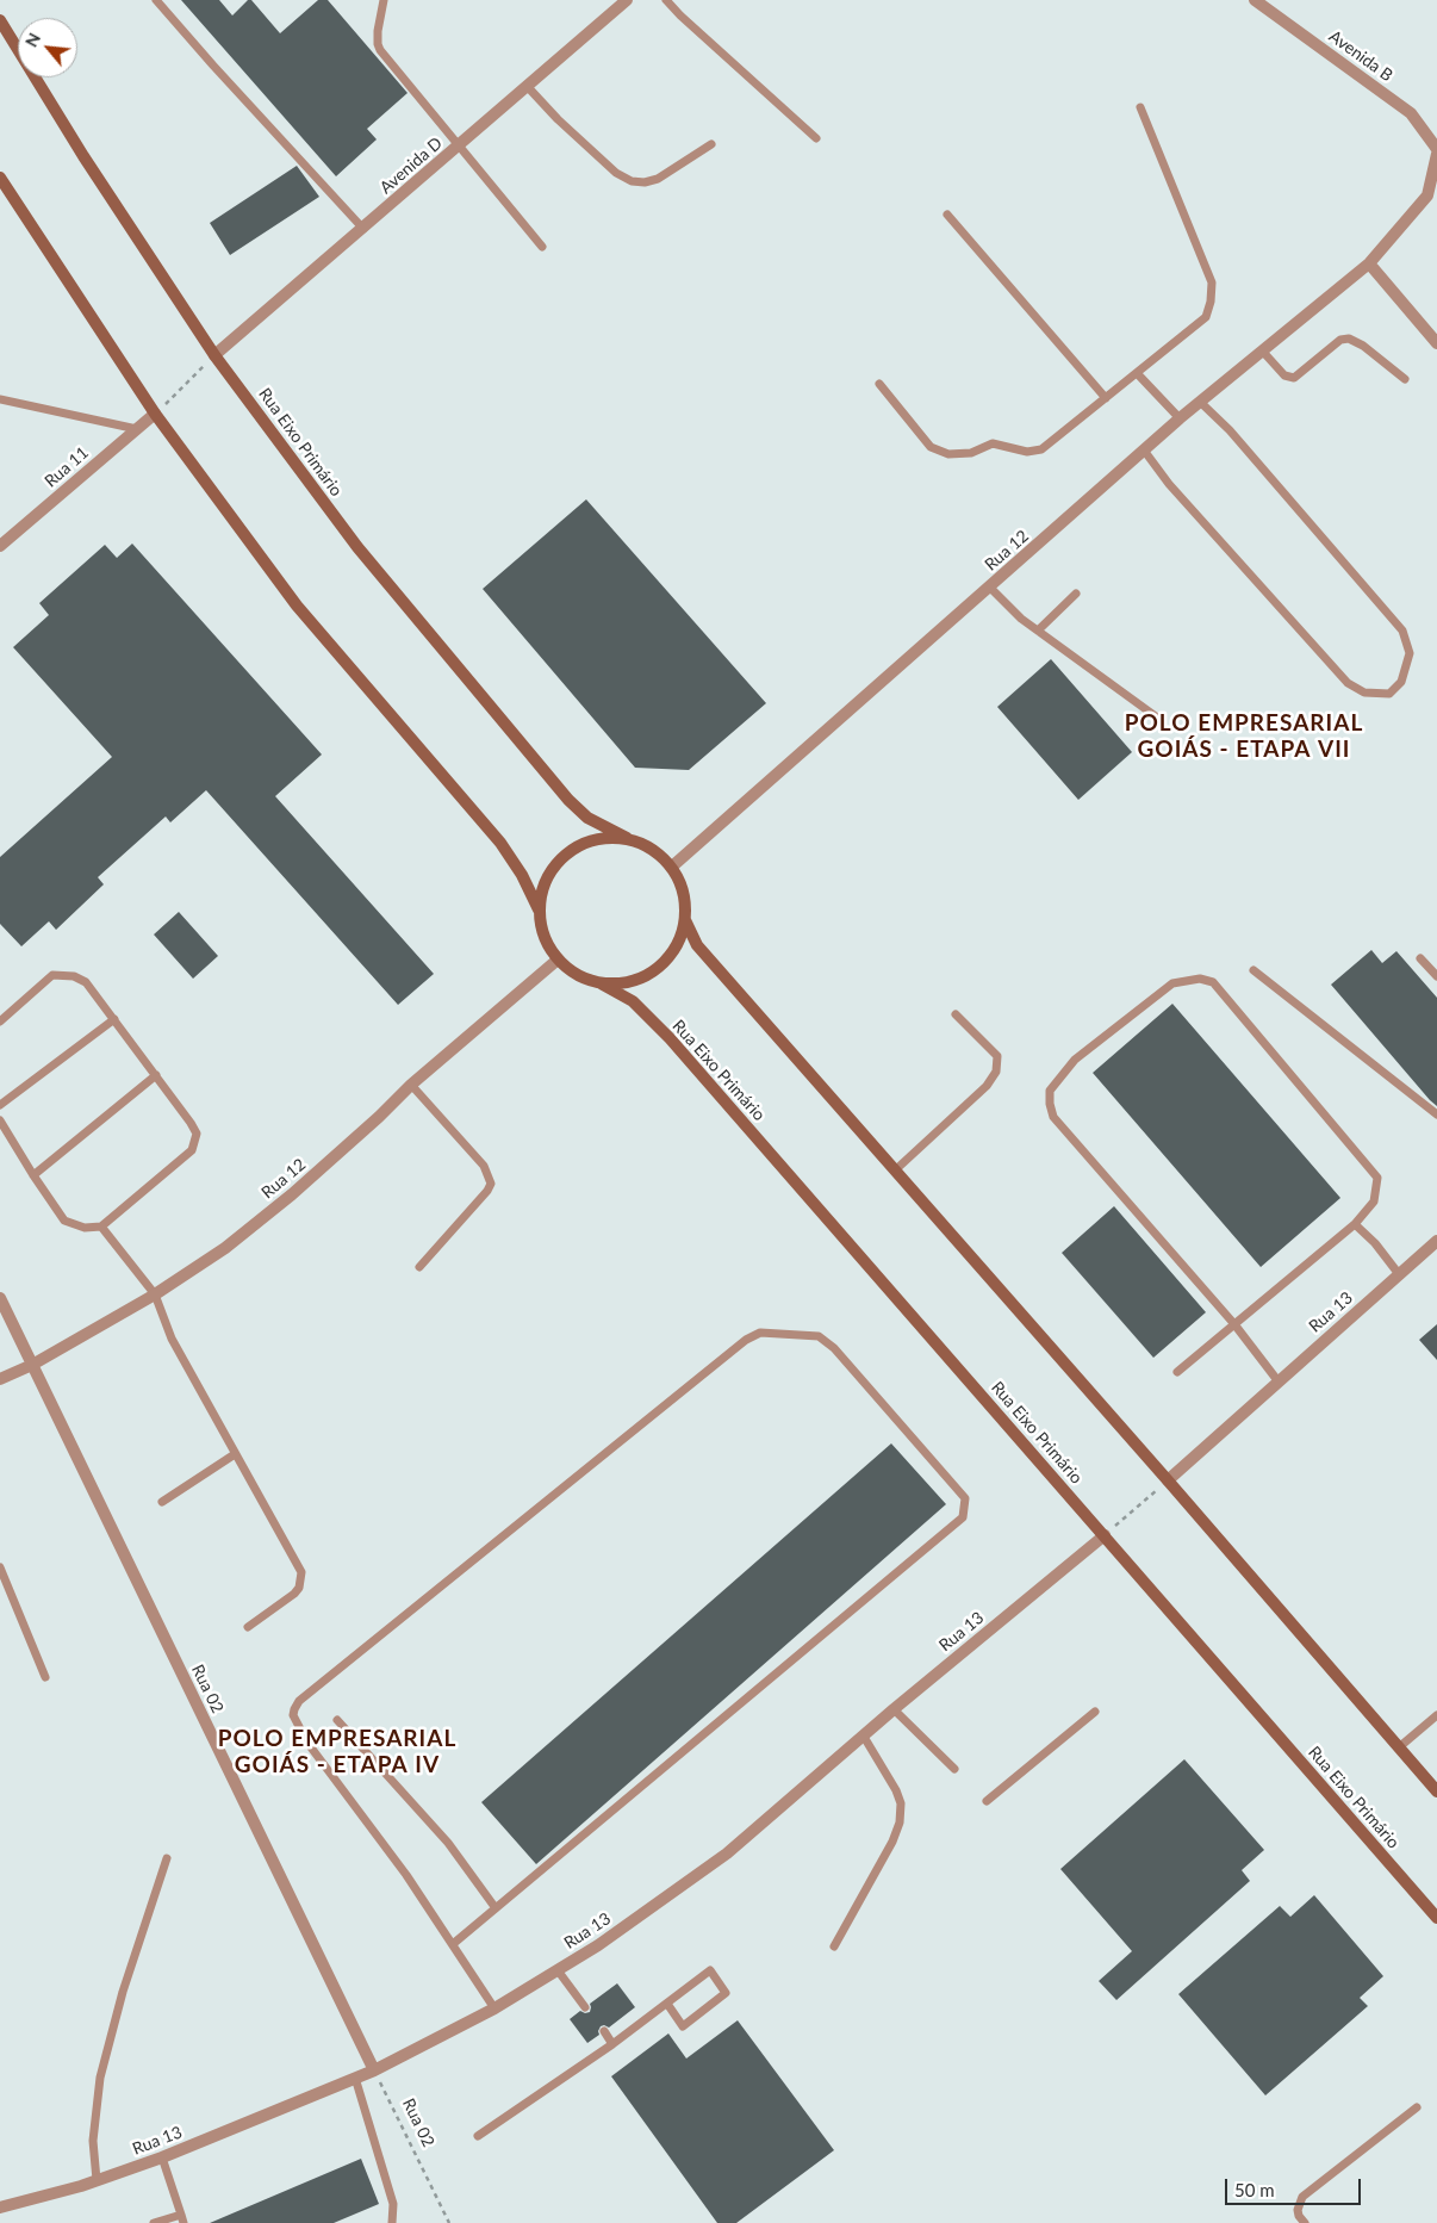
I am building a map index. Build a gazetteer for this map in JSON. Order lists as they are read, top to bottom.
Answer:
{
  "streets": {
    "street": [
      "Avenida B",
      "Avenida D",
      "Rua Eixo Primário",
      "Rua 11",
      "Rua 12",
      "Rua 13",
      "Rua 02"
    ]
  },
  "crossings": [
    ["Avenida D", "Rua Eixo Primário"],
    ["Rua Eixo Primário", "Rua 12"],
    ["Rua Eixo Primário", "Rua 13"],
    ["Rua 12", "Rua 02"],
    ["Rua 13", "Rua 02"]
  ],
  "districts": ["POLO EMPRESARIAL GOIÁS - ETAPA VII", "POLO EMPRESARIAL GOIÁS - ETAPA IV"],
  "scale_bar": "50 m",
  "north": "top left"
}
